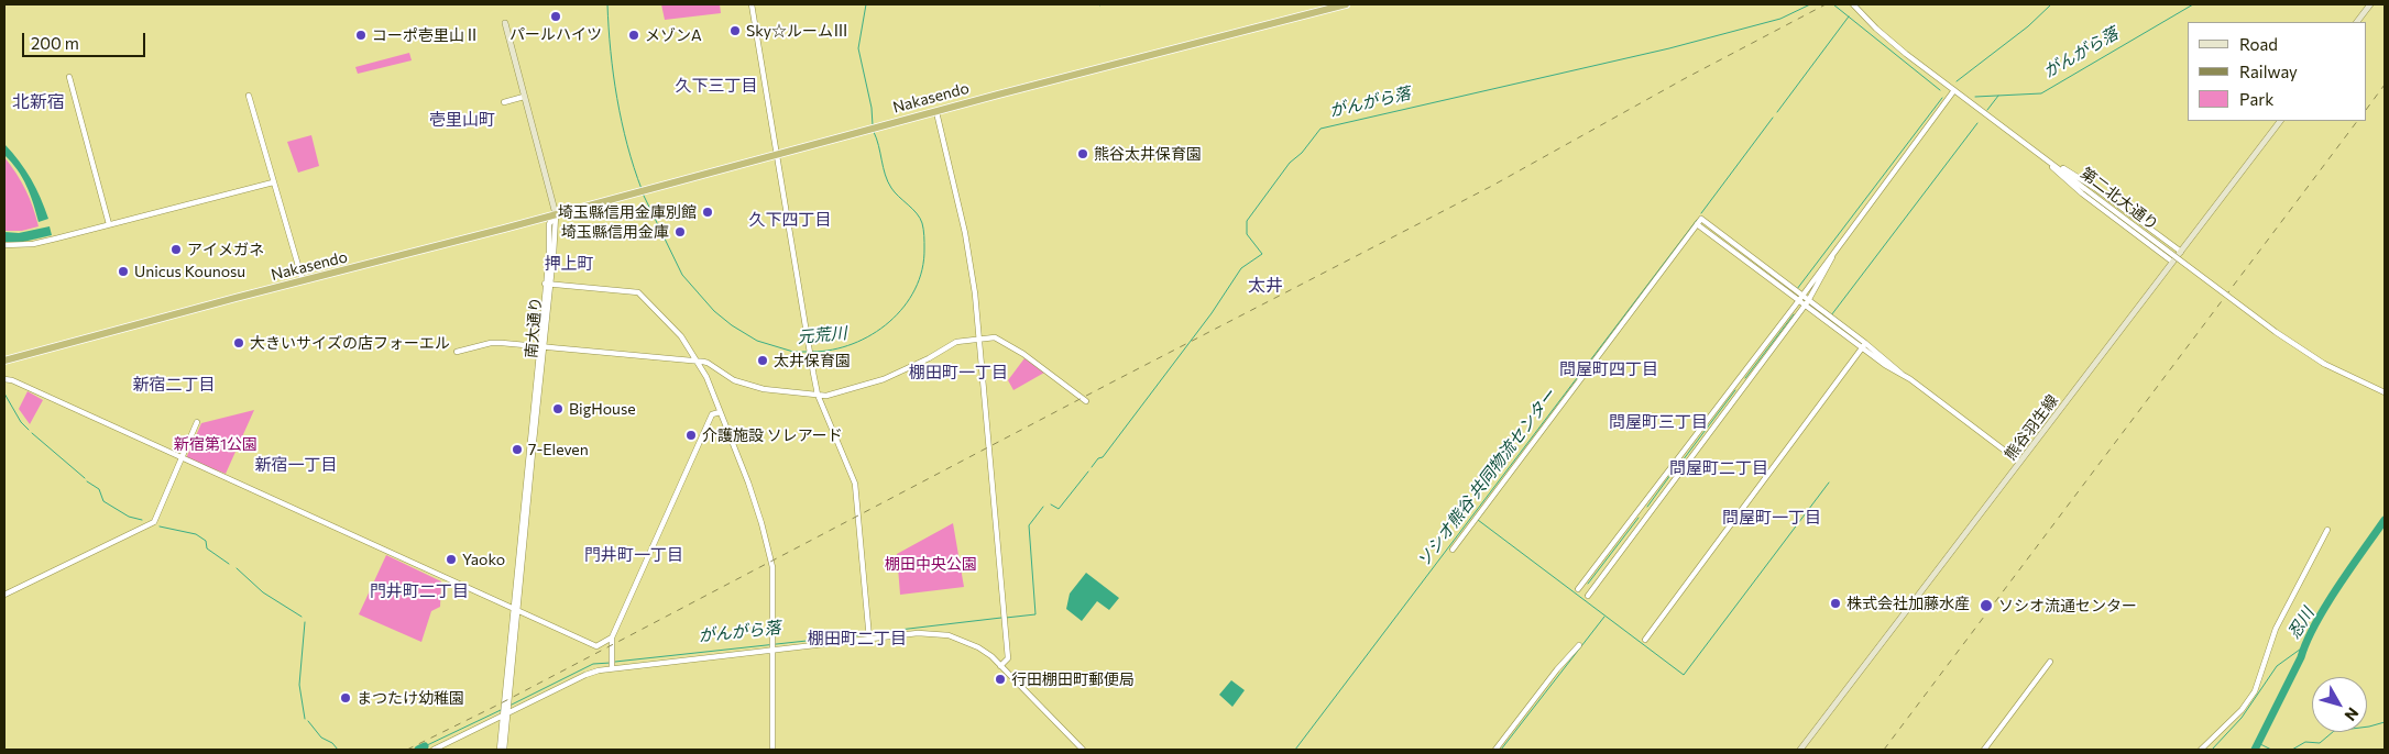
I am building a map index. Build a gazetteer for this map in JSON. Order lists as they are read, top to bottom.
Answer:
{
  "streets": {
    "highway": ["Nakasendo"],
    "main road": ["熊谷羽生線"],
    "street": ["第二北大通り", "南大通り"]
  },
  "crossings": [
    ["Nakasendo", "南大通り"]
  ],
  "districts": [
    "久下三丁目",
    "北新宿",
    "壱里山町",
    "久下四丁目",
    "押上町",
    "太井",
    "問屋町四丁目",
    "棚田町一丁目",
    "新宿二丁目",
    "問屋町三丁目",
    "新宿一丁目",
    "問屋町二丁目",
    "問屋町一丁目",
    "門井町一丁目",
    "門井町二丁目",
    "棚田町二丁目"
  ],
  "water": [
    "がんがら落",
    "元荒川",
    "ソシオ熊谷 共同物流センター",
    "忍川"
  ],
  "parks": ["新宿第1公園", "棚田中央公園"],
  "places": [
    "パールハイツ",
    "Sky☆ルームⅢ",
    "コーポ壱里山Ⅱ",
    "メゾンA",
    "熊谷太井保育園",
    "埼玉縣信用金庫別館",
    "埼玉縣信用金庫",
    "アイメガネ",
    "Unicus Kounosu",
    "大きいサイズの店フォーエル",
    "太井保育園",
    "BigHouse",
    "介護施設 ソレアード",
    "7-Eleven",
    "Yaoko",
    "株式会社加藤水産",
    "ソシオ流通センター",
    "行田棚田町郵便局",
    "まつたけ幼稚園"
  ],
  "legend": ["Road", "Railway", "Park"],
  "scale_bar": "200 m",
  "north": "bottom right"
}
